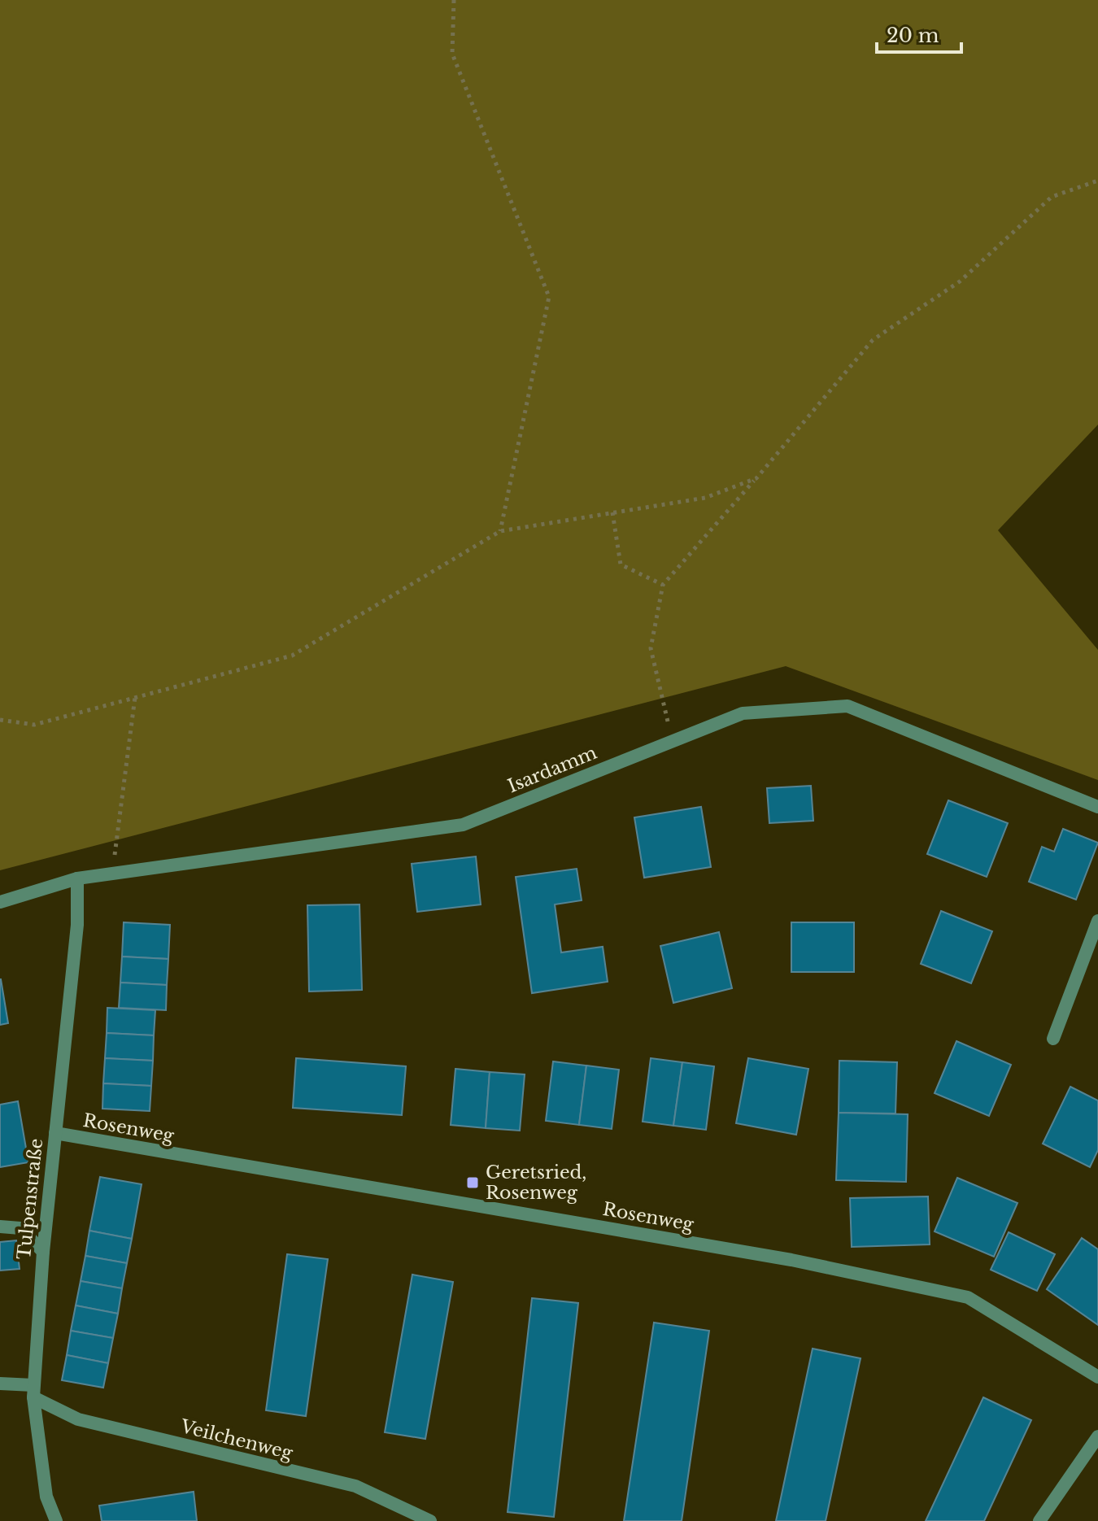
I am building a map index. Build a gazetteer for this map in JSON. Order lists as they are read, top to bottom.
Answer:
{
  "streets": {
    "street": [
      "Isardamm",
      "Rosenweg",
      "Tulpenstraße",
      "Veilchenweg"
    ]
  },
  "crossings": [
    ["Isardamm", "Tulpenstraße"],
    ["Rosenweg", "Tulpenstraße"],
    ["Tulpenstraße", "Veilchenweg"]
  ],
  "places": {
    "transit": ["Geretsried, Rosenweg"]
  },
  "scale_bar": "20 m"
}
